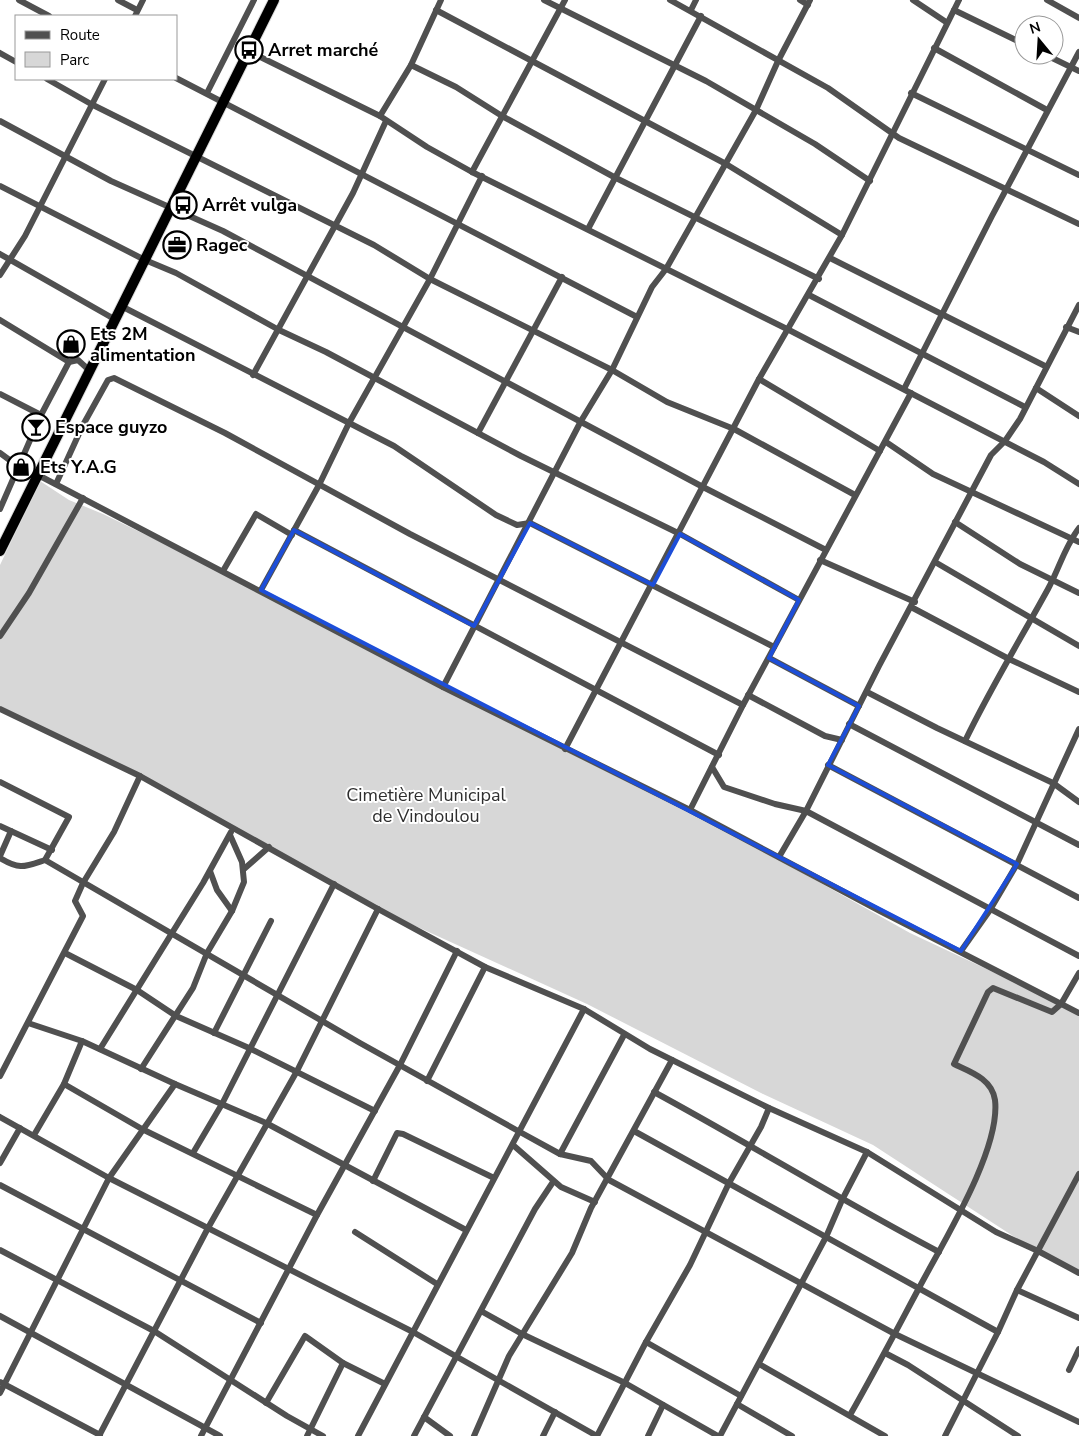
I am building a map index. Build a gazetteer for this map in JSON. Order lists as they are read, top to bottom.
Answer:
{
  "parks": ["Cimetière Municipal de Vindoulou"],
  "places": {
    "bus stop": ["Arret marché", "Arrêt vulga"],
    "office": ["Ragec"],
    "shop": ["Ets 2M alimentation", "Ets Y.A.G"],
    "bar": ["Espace guyzo"]
  },
  "legend": ["Route", "Parc"],
  "north": "top"
}
